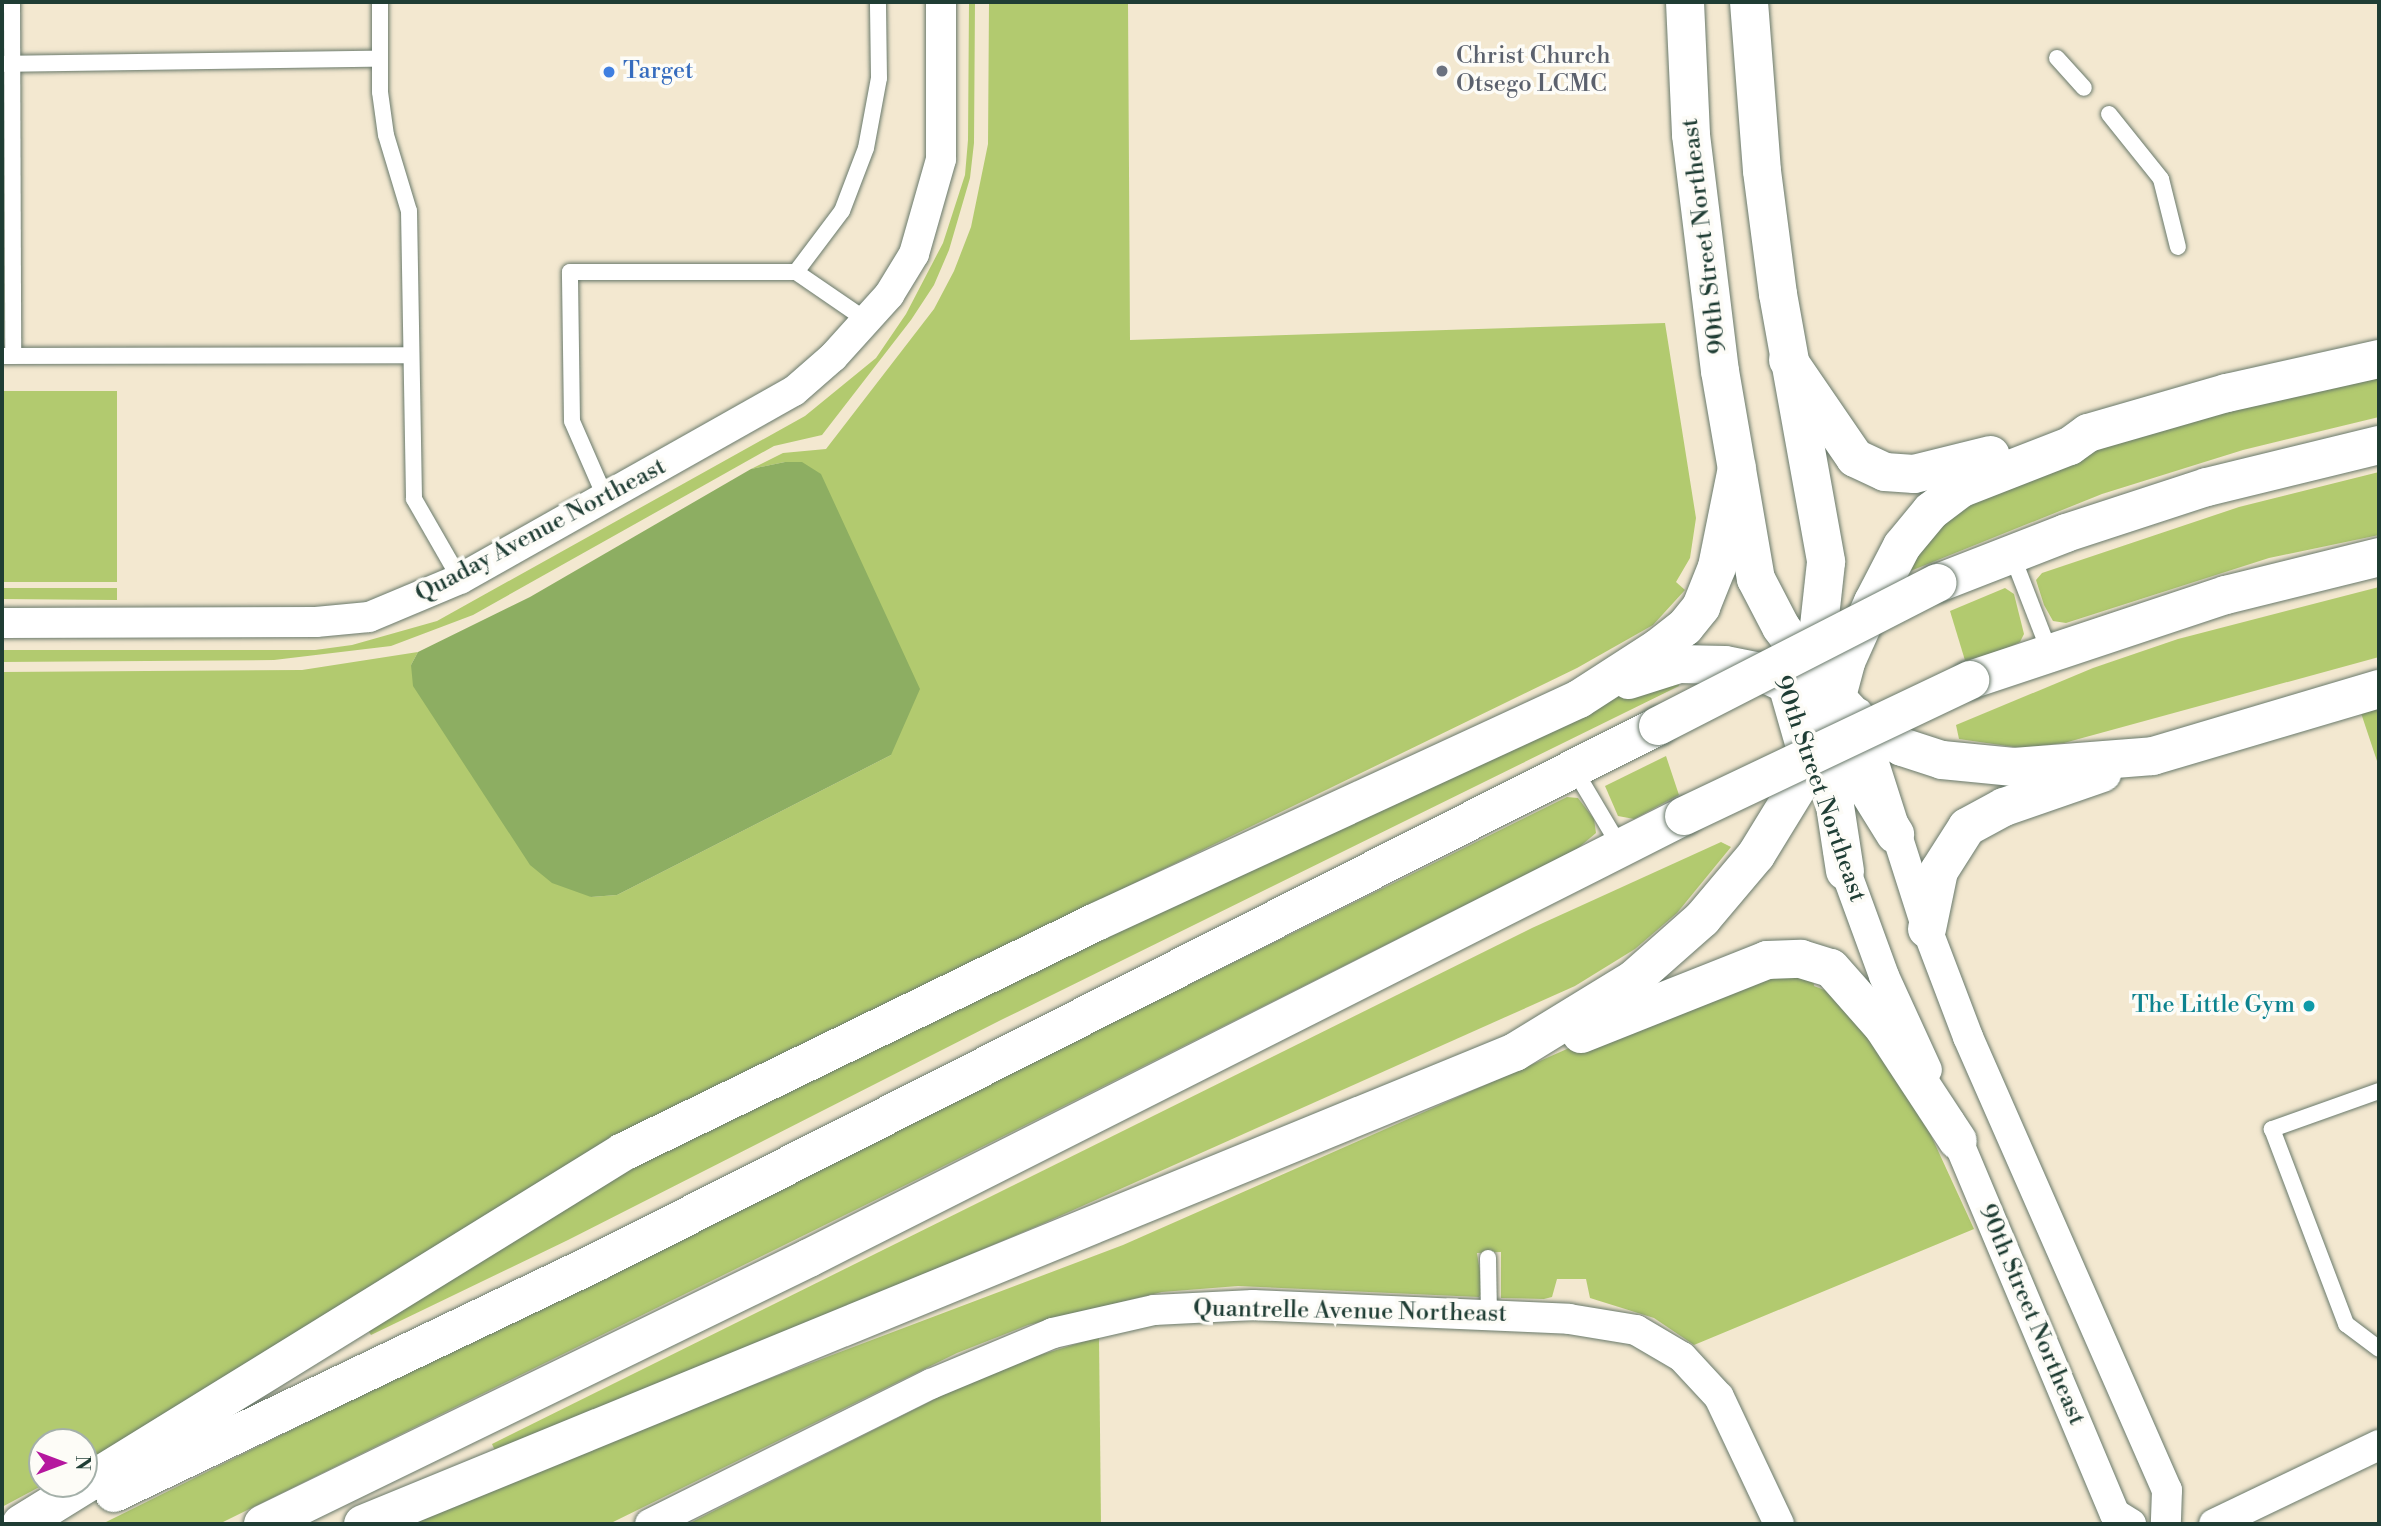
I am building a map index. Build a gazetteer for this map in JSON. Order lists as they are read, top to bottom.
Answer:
{
  "streets": {
    "main road": ["90th Street Northeast"],
    "street": ["Quaday Avenue Northeast", "Quantrelle Avenue Northeast"]
  },
  "places": ["Christ Church Otsego LCMC", "Target", "The Little Gym"],
  "north": "right"
}
